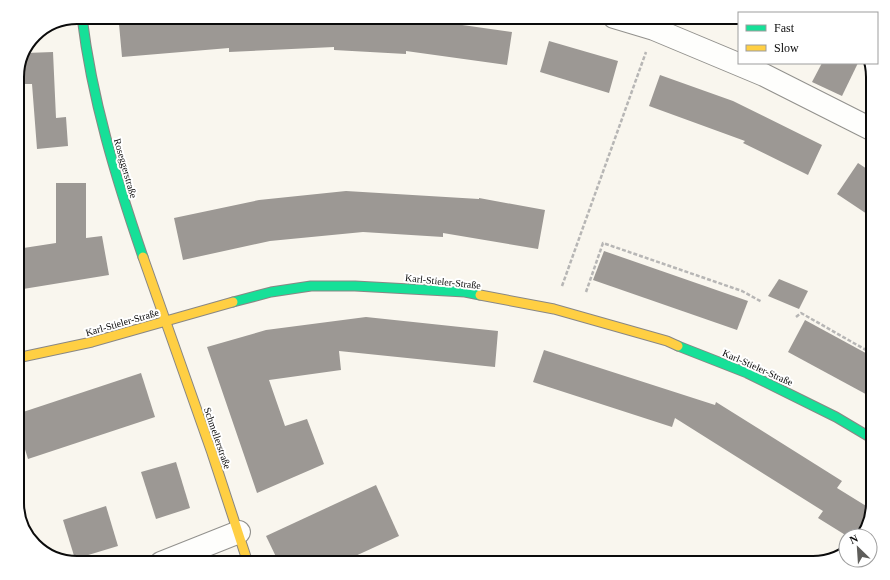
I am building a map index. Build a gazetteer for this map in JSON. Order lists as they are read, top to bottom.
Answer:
{
  "streets": {
    "street": ["Roseggerstraße", "Karl-Stieler-Straße", "Schmellerstraße"]
  },
  "crossings": [
    ["Roseggerstraße", "Karl-Stieler-Straße"],
    ["Roseggerstraße", "Schmellerstraße"],
    ["Karl-Stieler-Straße", "Schmellerstraße"]
  ],
  "legend": ["Fast", "Slow"],
  "north": "top left"
}
